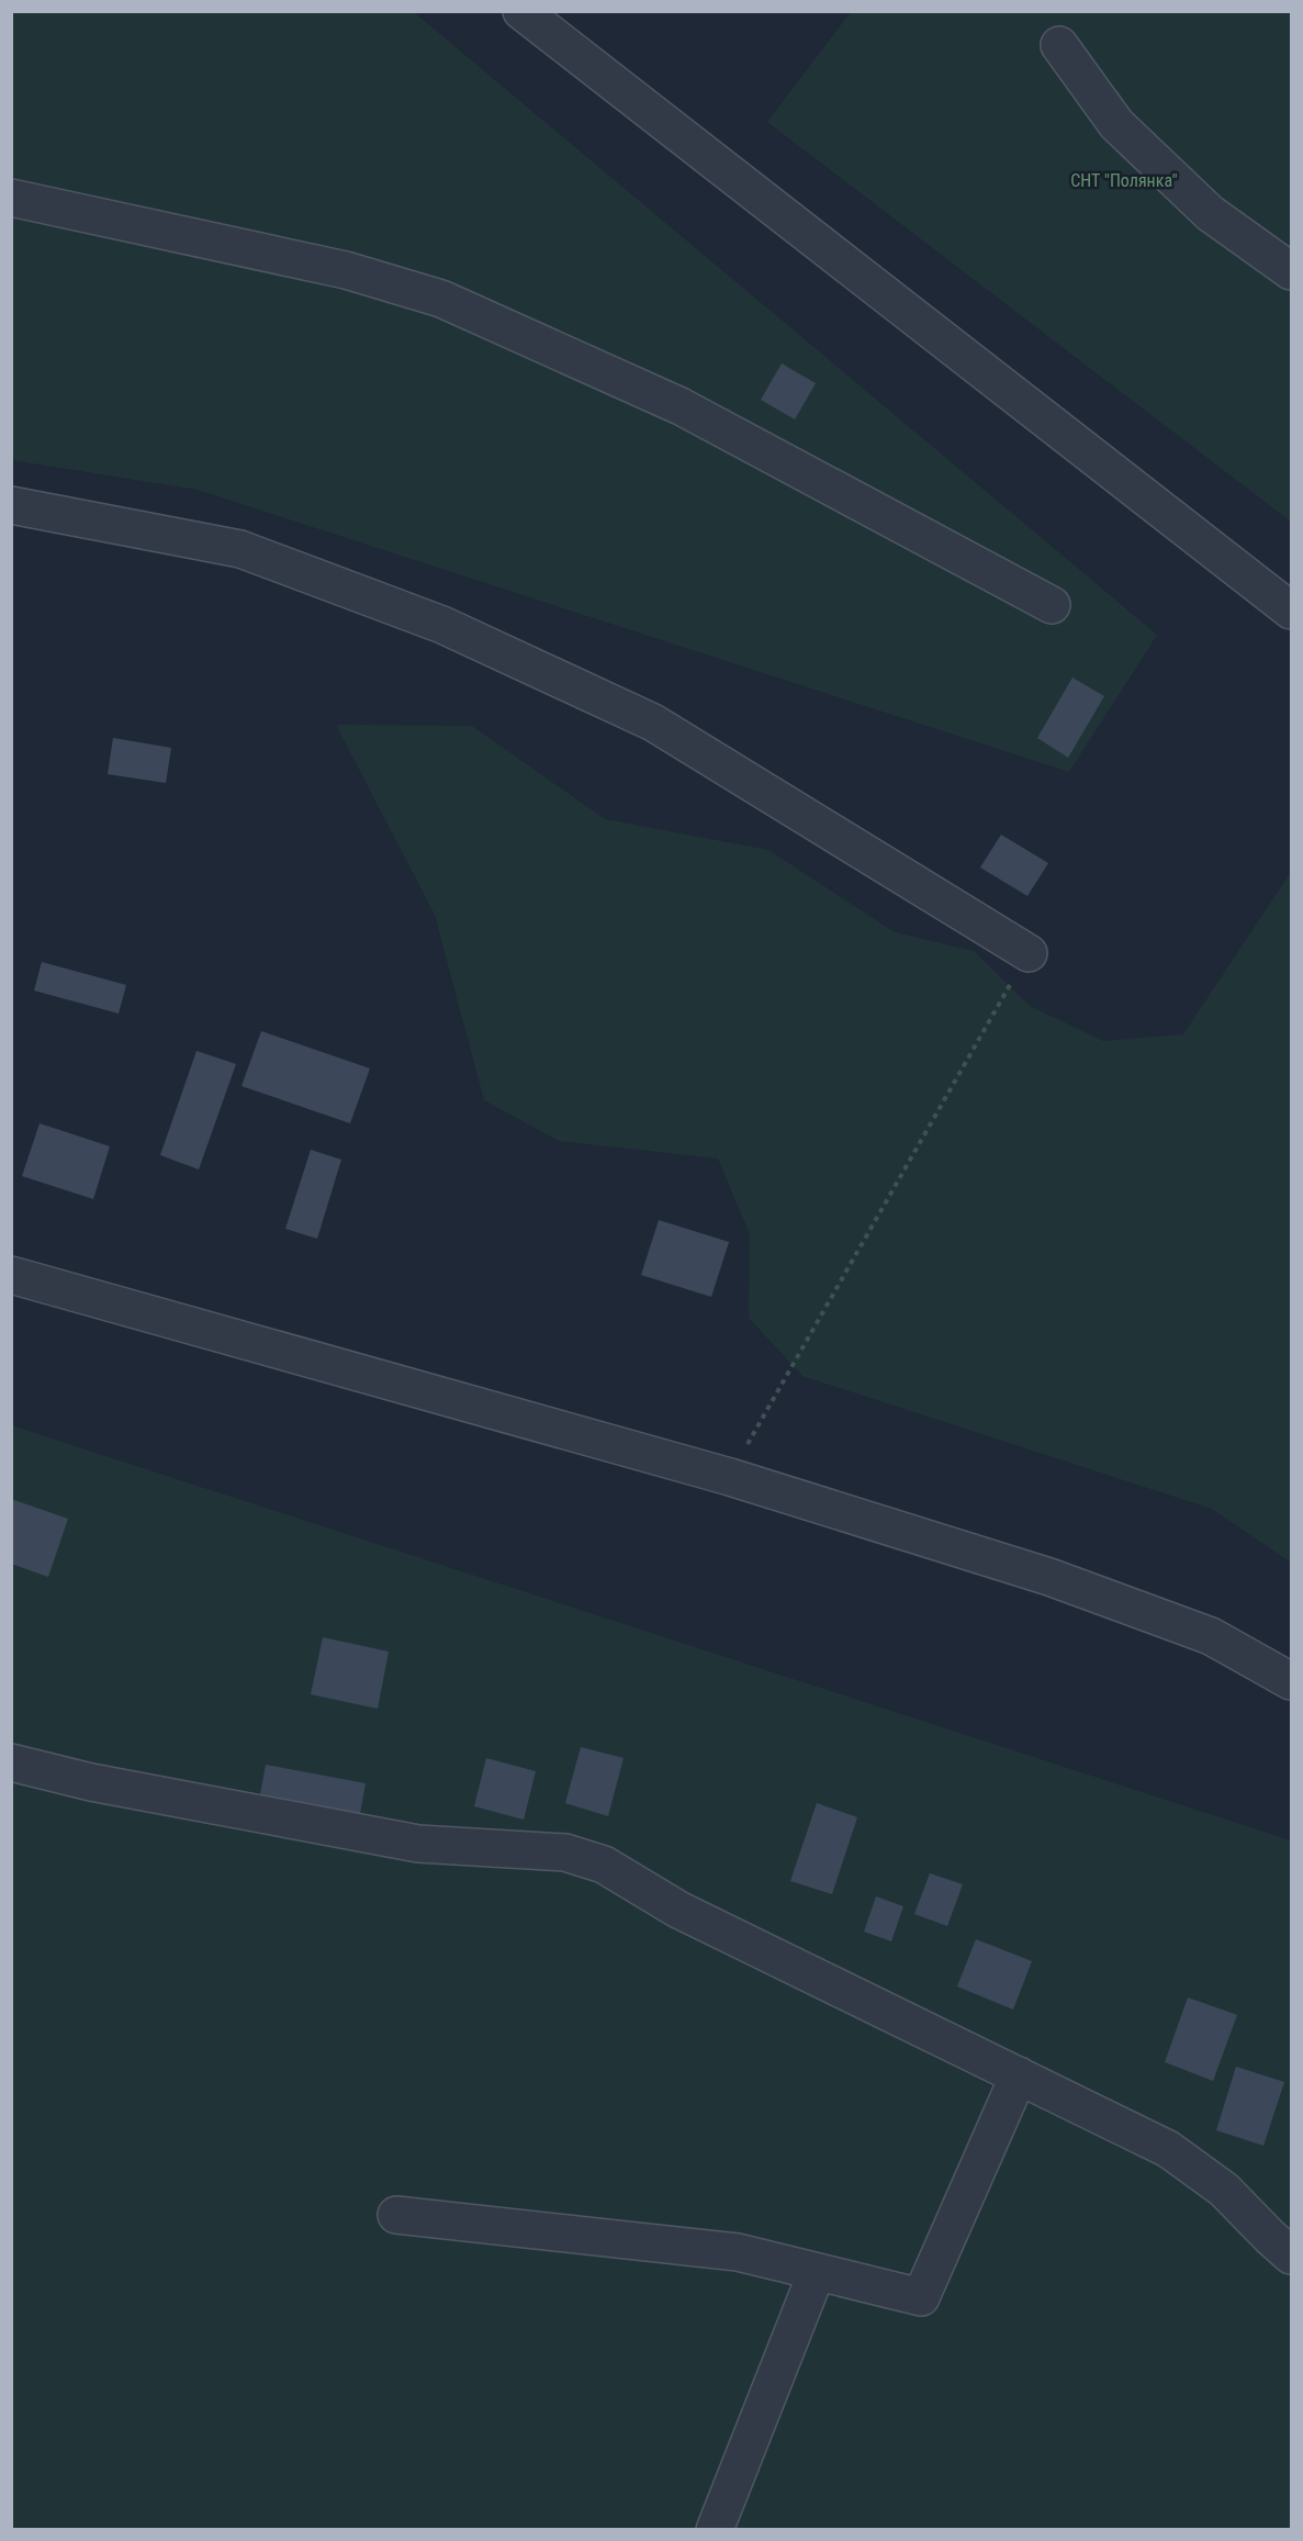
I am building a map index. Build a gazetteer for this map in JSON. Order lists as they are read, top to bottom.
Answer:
{
  "parks": ["СНТ \"Полянка\""]
}
